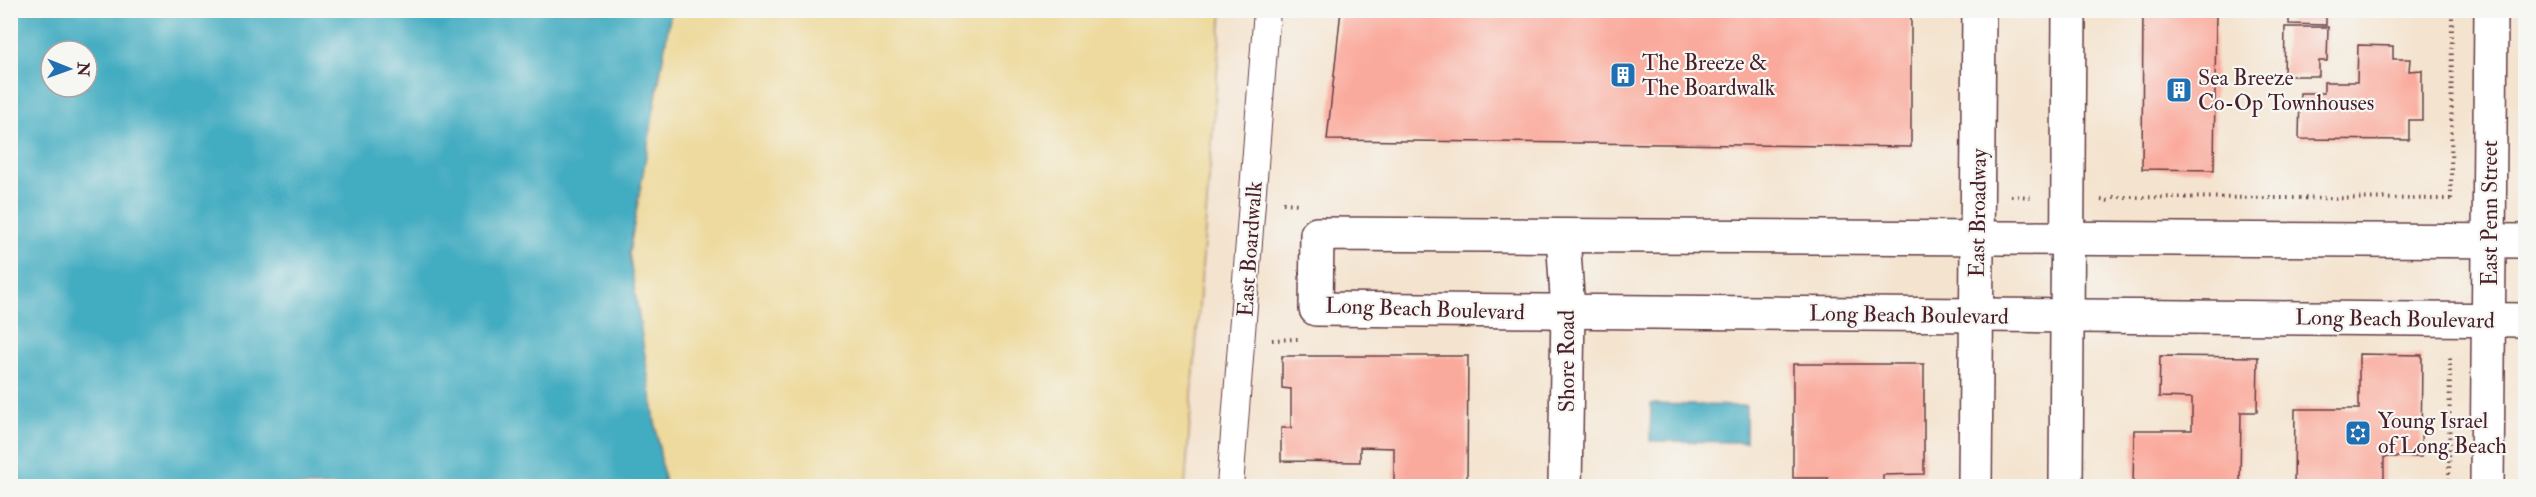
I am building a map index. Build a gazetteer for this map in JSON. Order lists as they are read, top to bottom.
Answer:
{
  "streets": {
    "street": [
      "East Broadway",
      "East Penn Street",
      "East Boardwalk",
      "Long Beach Boulevard",
      "Shore Road"
    ]
  },
  "crossings": [
    ["East Broadway", "Long Beach Boulevard"],
    ["East Penn Street", "Long Beach Boulevard"],
    ["Long Beach Boulevard", "Shore Road"]
  ],
  "places": {
    "building": ["The Breeze & The Boardwalk", "Sea Breeze Co-Op Townhouses"],
    "synagogue": ["Young Israel of Long Beach"]
  },
  "north": "right"
}
